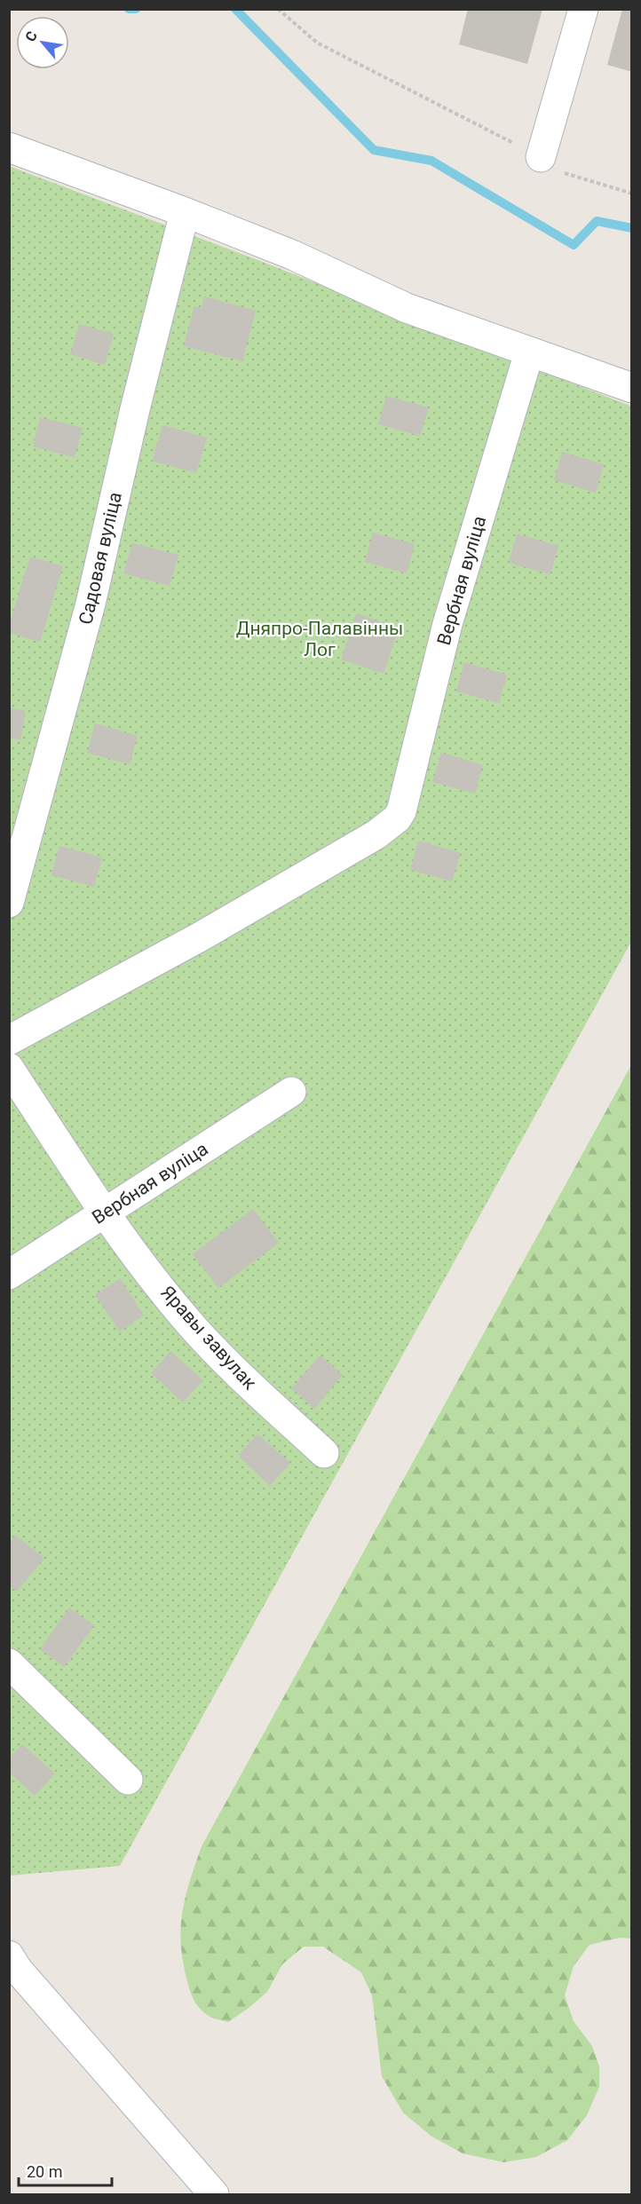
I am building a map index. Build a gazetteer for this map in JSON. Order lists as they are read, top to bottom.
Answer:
{
  "streets": {
    "street": ["Садовая вуліца", "Вербная вуліца", "Яравы завулак"]
  },
  "crossings": [
    ["Вербная вуліца", "Яравы завулак"]
  ],
  "parks": ["Дняпро-Палавінны Лог"],
  "scale_bar": "20 m",
  "north": "top left"
}
